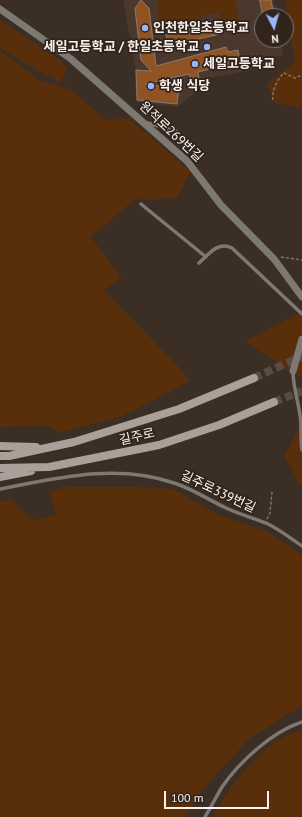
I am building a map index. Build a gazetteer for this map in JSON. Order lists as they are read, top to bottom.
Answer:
{
  "streets": {
    "main road": ["길주로"],
    "street": ["원적로269번길"],
    "lane": ["길주로339번길"]
  },
  "places": [
    "인천한일초등학교",
    "세일고등학교 / 한일초등학교",
    "세일고등학교",
    "학생 식당"
  ],
  "scale_bar": "100 m",
  "north": "bottom"
}
